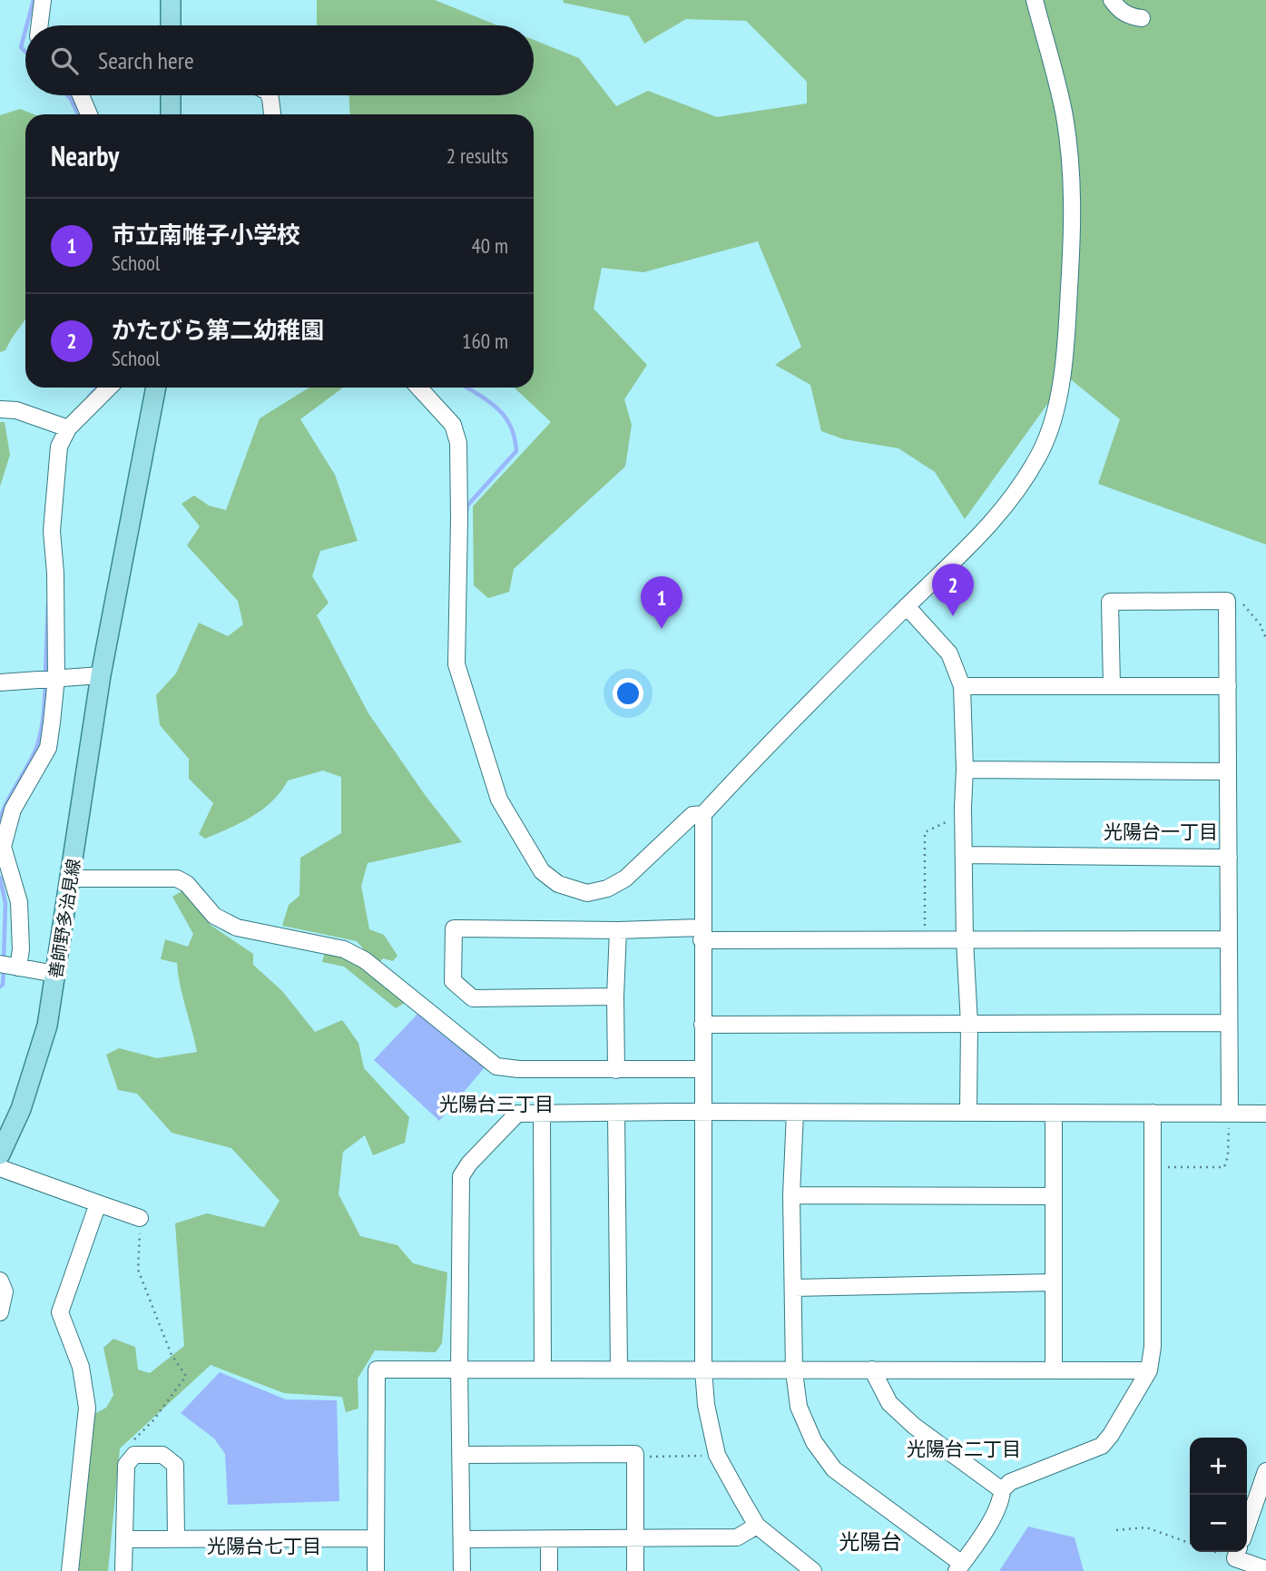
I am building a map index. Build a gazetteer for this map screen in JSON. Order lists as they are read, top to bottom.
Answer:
{
  "streets": {
    "main road": ["善師野多治見線"]
  },
  "districts": [
    "光陽台一丁目",
    "光陽台三丁目",
    "光陽台二丁目",
    "光陽台",
    "光陽台七丁目"
  ],
  "page": {
    "search": "Search here",
    "heading": ["Nearby", "2 results"],
    "list": [
      {
        "mark": "1",
        "name": "市立南帷子小学校",
        "note": "School",
        "value": "40 m"
      },
      {
        "mark": "2",
        "name": "かたびら第二幼稚園",
        "note": "School",
        "value": "160 m"
      }
    ],
    "pins": ["2", "1"],
    "map_buttons": ["+", "−"]
  }
}
